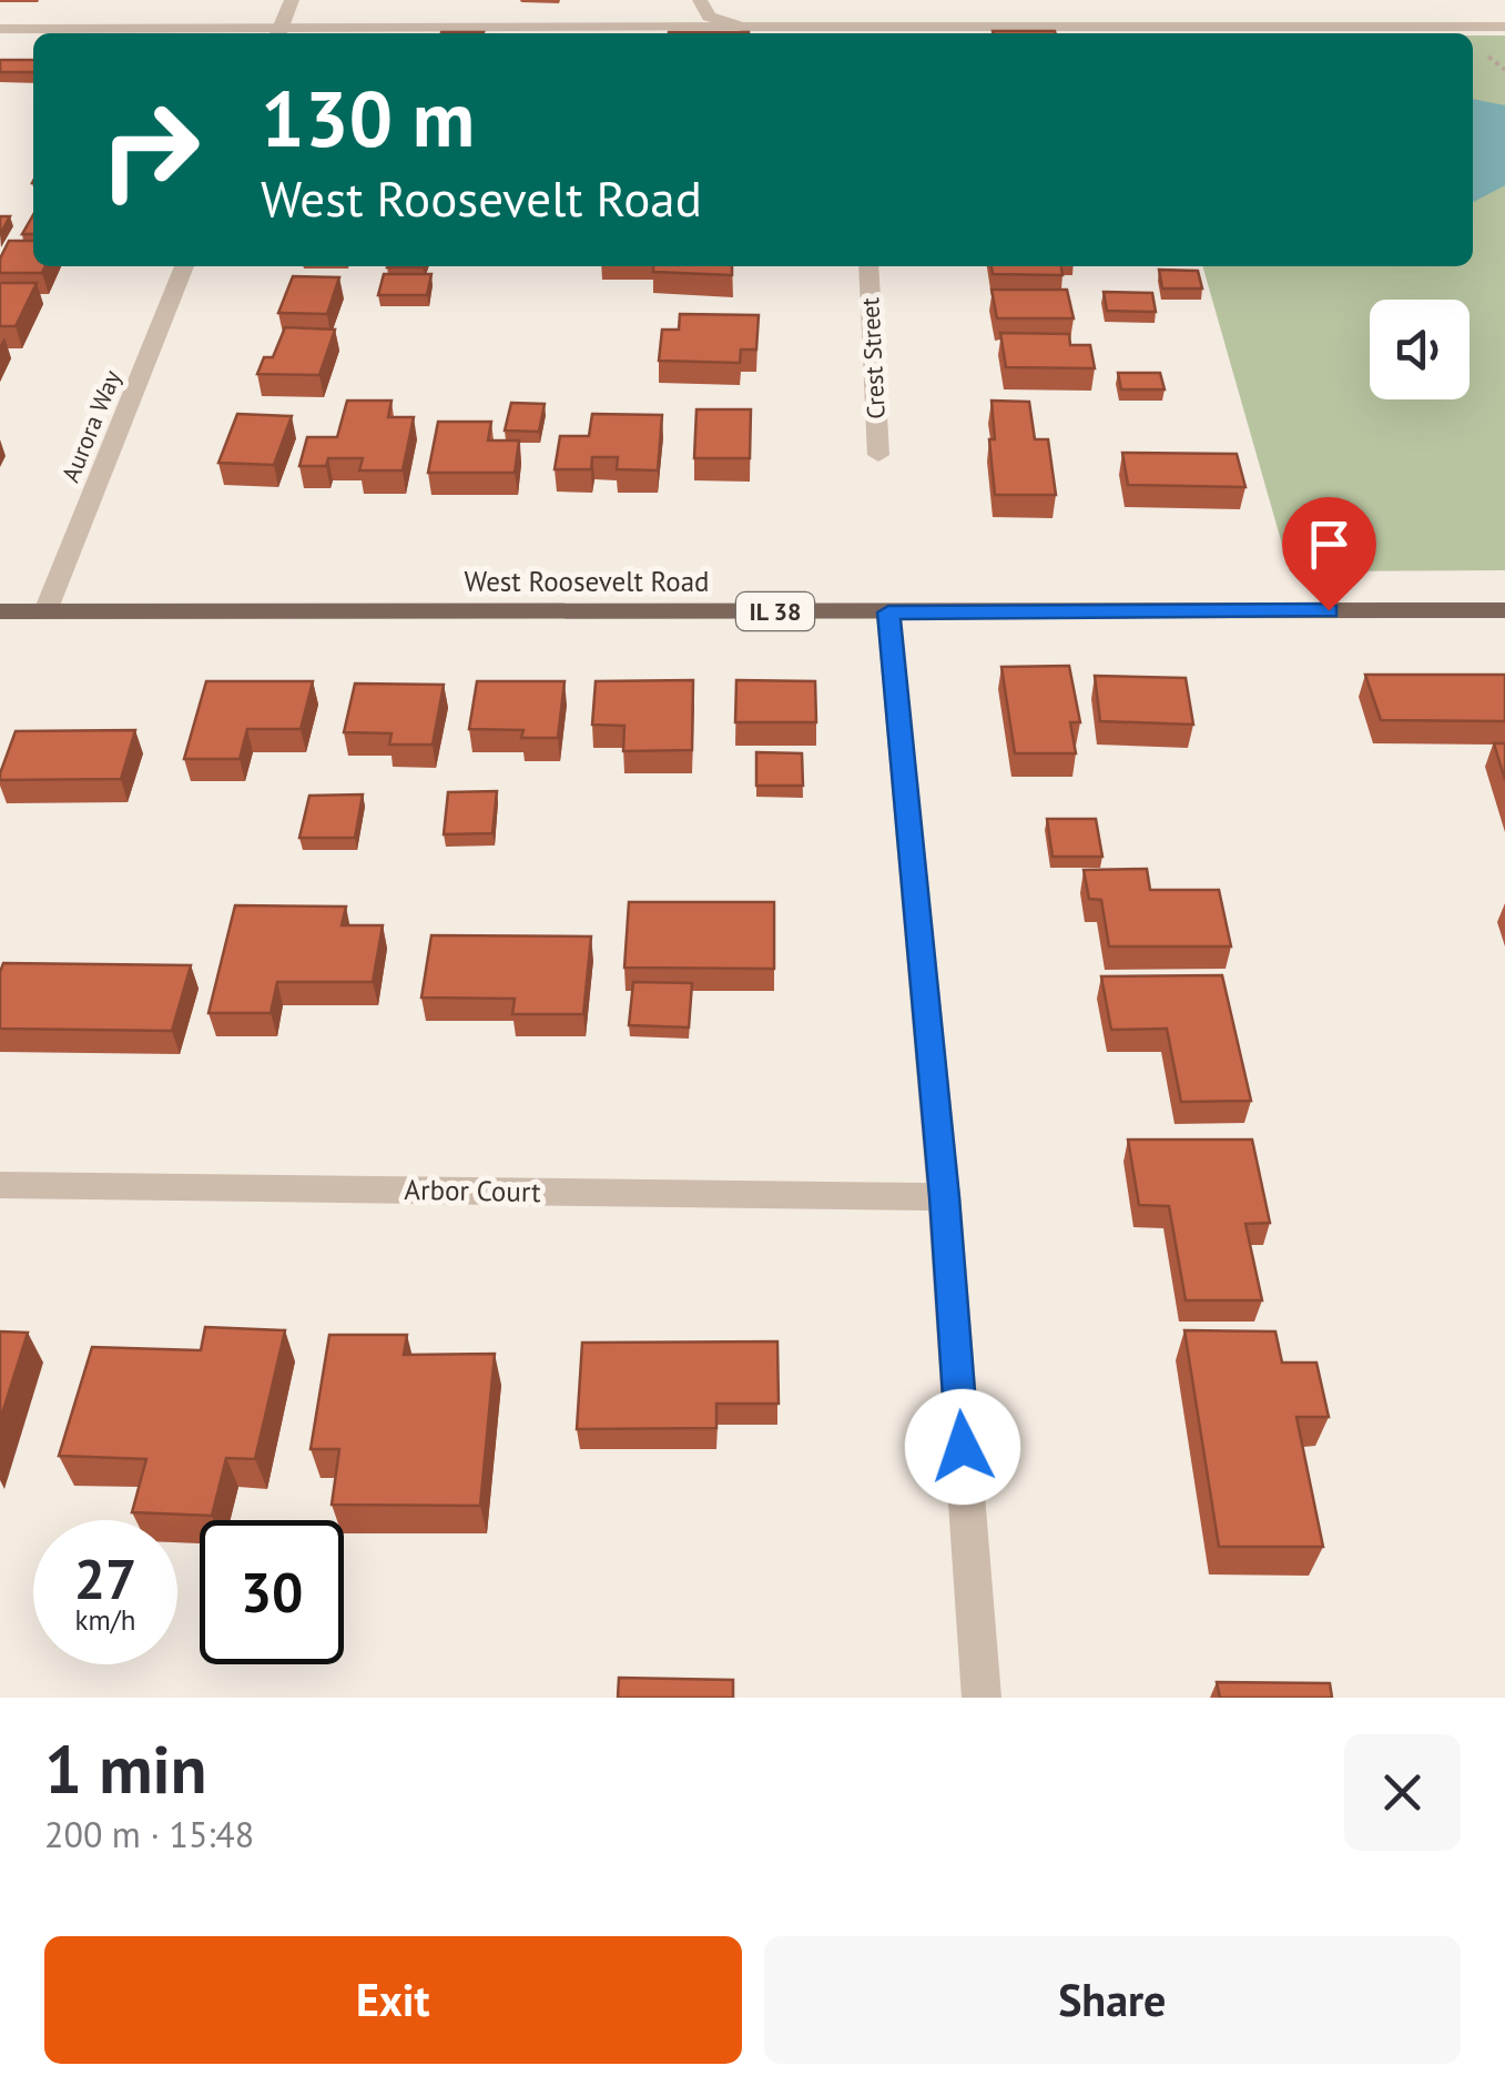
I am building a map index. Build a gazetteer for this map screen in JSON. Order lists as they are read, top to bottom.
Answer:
{
  "streets": {
    "main road": ["West Roosevelt Road", "IL 38"],
    "street": ["Crest Street", "Aurora Way", "Arbor Court"]
  },
  "crossings": [
    ["Aurora Way", "West Roosevelt Road"]
  ],
  "page": {
    "turn": ["130 m", "West Roosevelt Road"],
    "speed": "27 km/h",
    "limit": "30",
    "heading": ["1 min", "200 m · 15:48"],
    "buttons": ["Exit", "Share"]
  }
}
